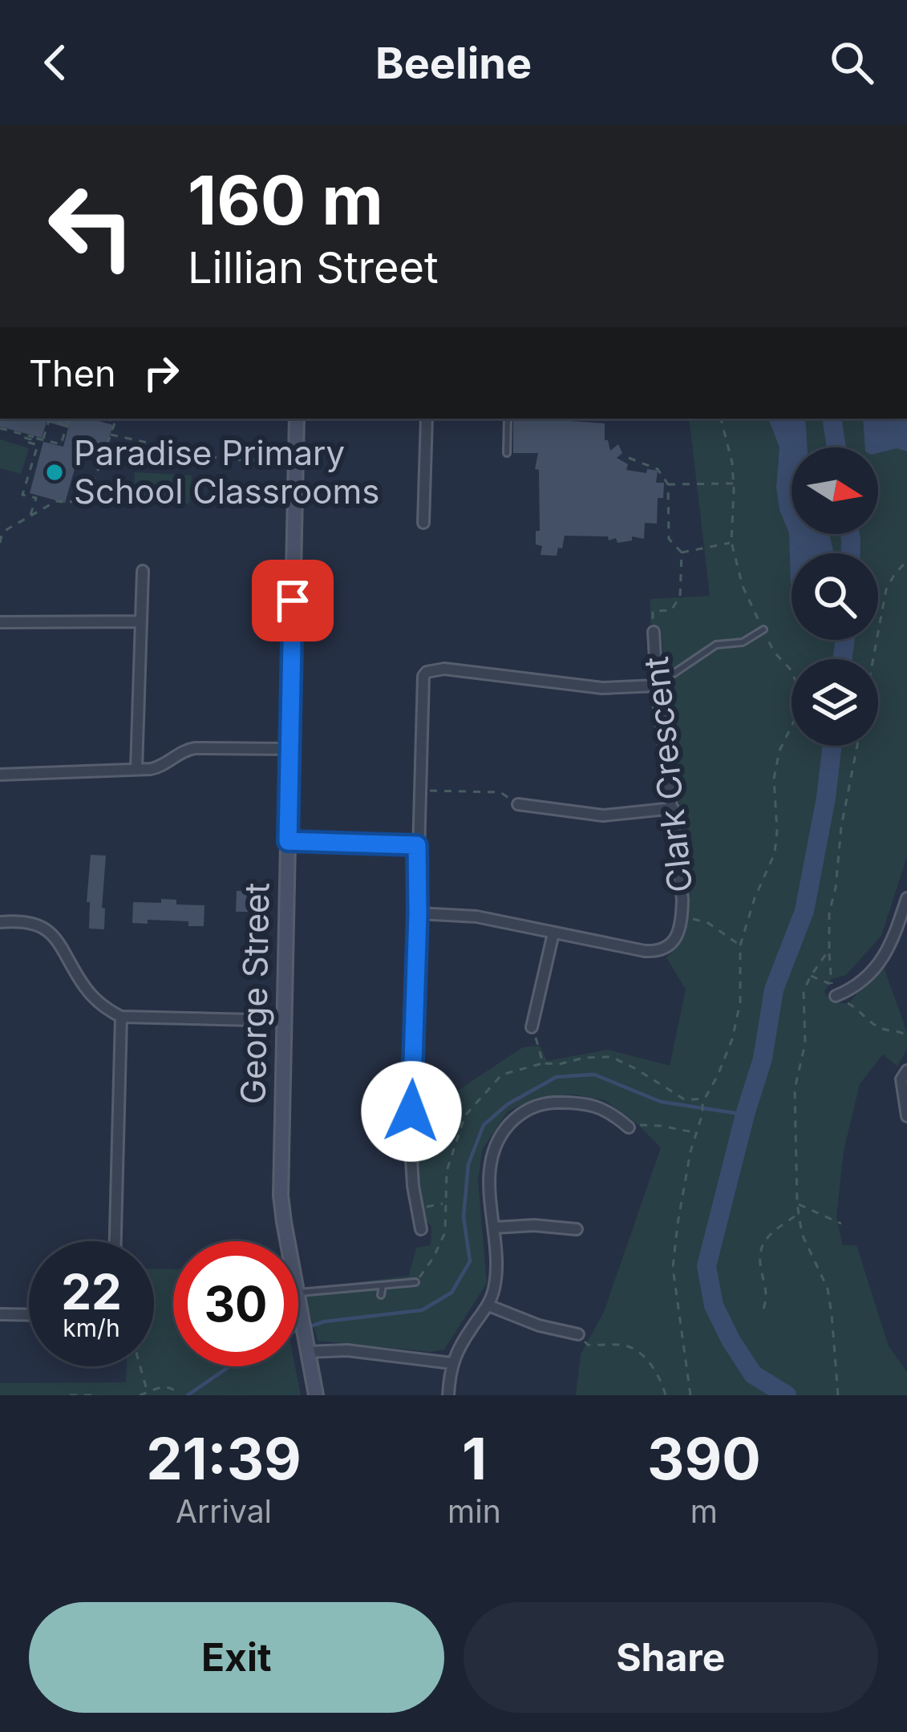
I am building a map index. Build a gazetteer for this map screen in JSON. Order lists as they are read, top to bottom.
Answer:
{
  "streets": {
    "street": ["Clark Crescent", "George Street"]
  },
  "places": ["Paradise Primary School Classrooms"],
  "north": "right",
  "page": {
    "header": "Beeline",
    "turn": ["160 m", "Lillian Street"],
    "then": "Then",
    "speed": "22 km/h",
    "limit": "30",
    "eta": [
      "21:39",
      "Arrival",
      "1",
      "min",
      "390",
      "m"
    ],
    "buttons": ["Exit", "Share"]
  }
}
